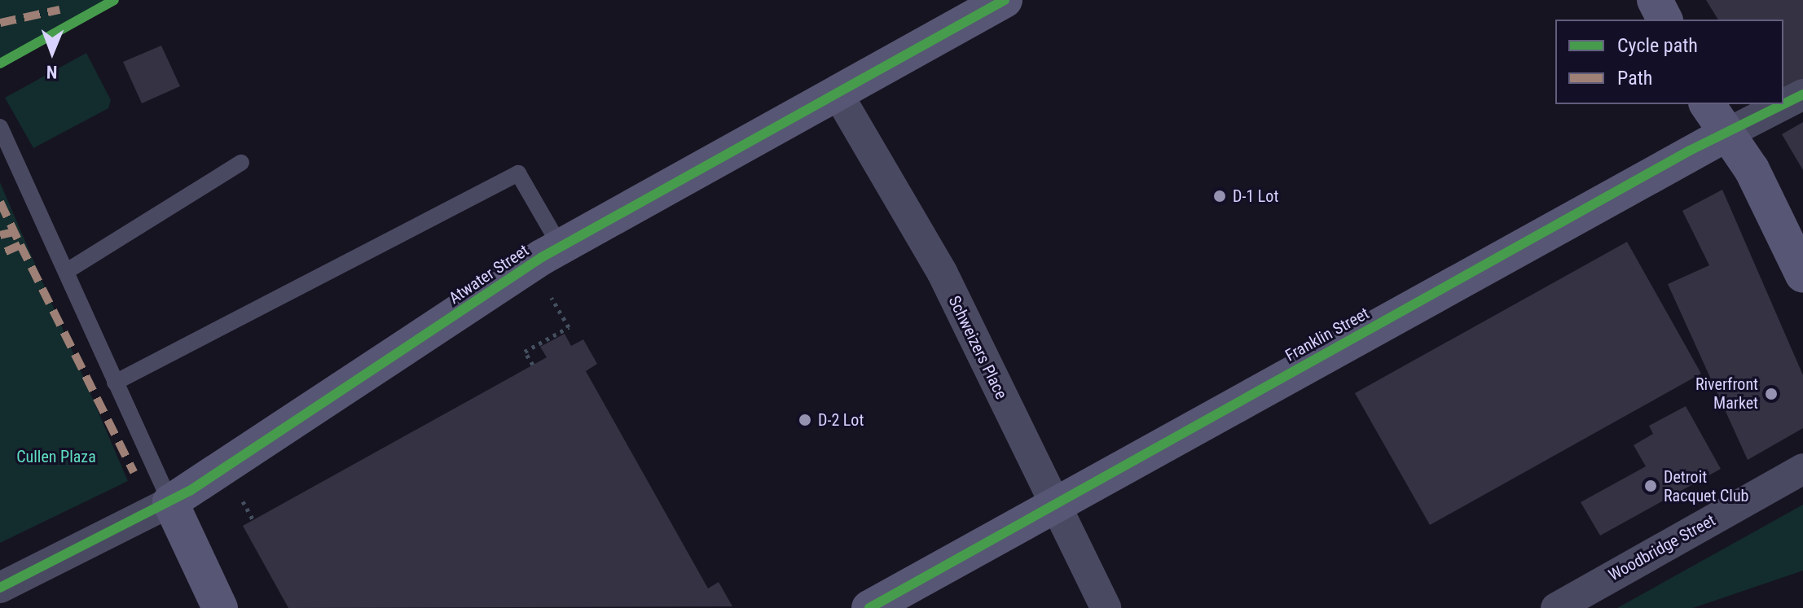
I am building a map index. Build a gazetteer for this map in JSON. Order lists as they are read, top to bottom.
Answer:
{
  "streets": {
    "street": [
      "Atwater Street",
      "Franklin Street",
      "Schweizers Place",
      "Woodbridge Street"
    ]
  },
  "crossings": [
    ["Atwater Street", "Schweizers Place"],
    ["Franklin Street", "Schweizers Place"]
  ],
  "parks": ["Cullen Plaza"],
  "places": [
    "D-1 Lot",
    "Riverfront Market",
    "D-2 Lot",
    "Detroit Racquet Club"
  ],
  "legend": ["Cycle path", "Path"],
  "north": "bottom"
}
